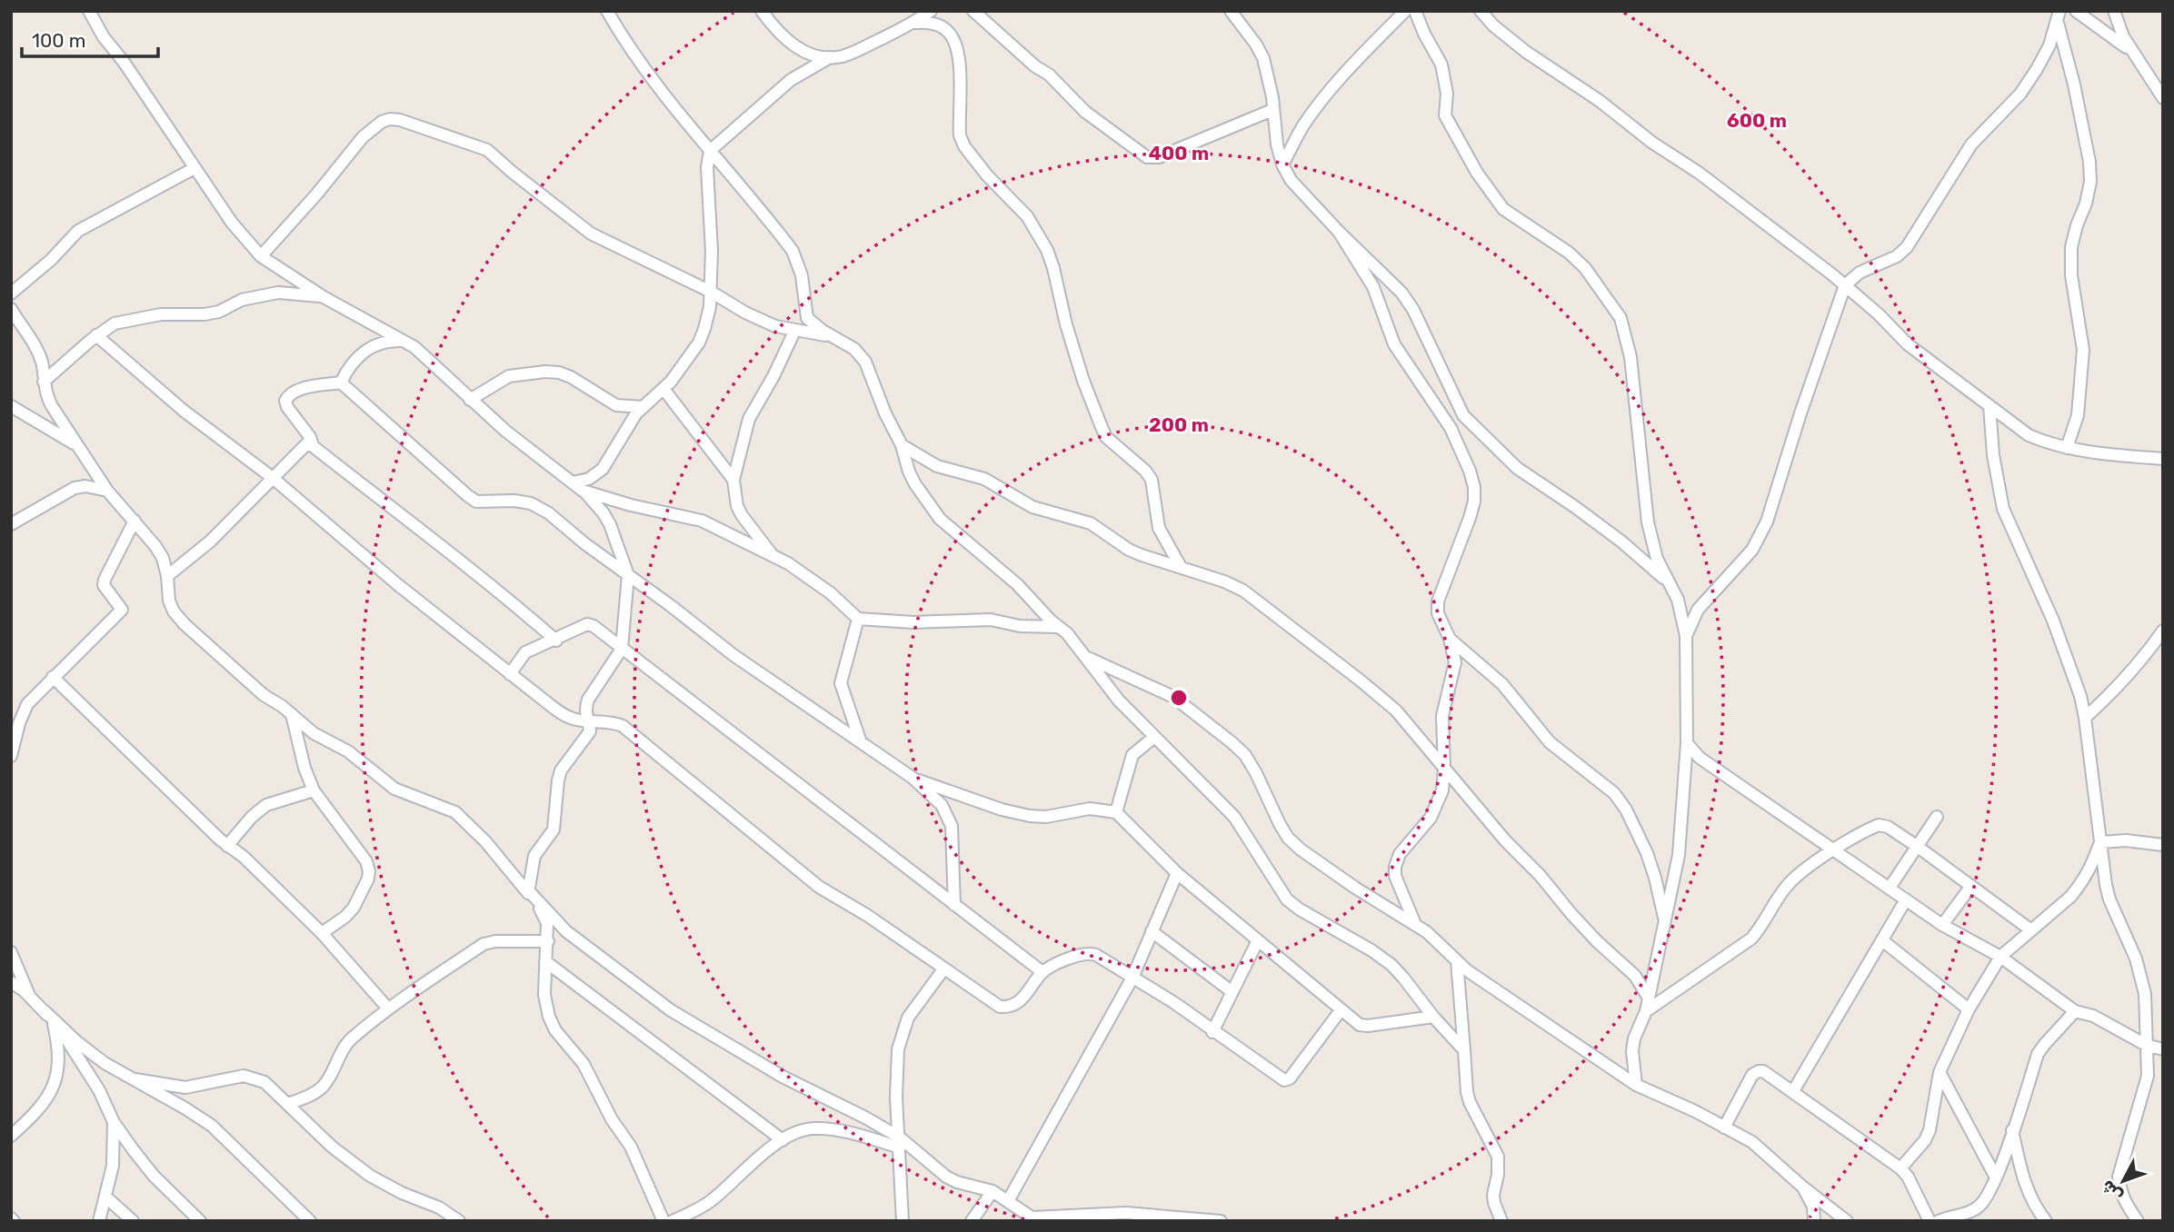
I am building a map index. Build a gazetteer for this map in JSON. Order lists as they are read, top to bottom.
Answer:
{
  "scale_bar": "100 m",
  "north": "bottom left",
  "rings": ["600 m", "400 m", "200 m"]
}
